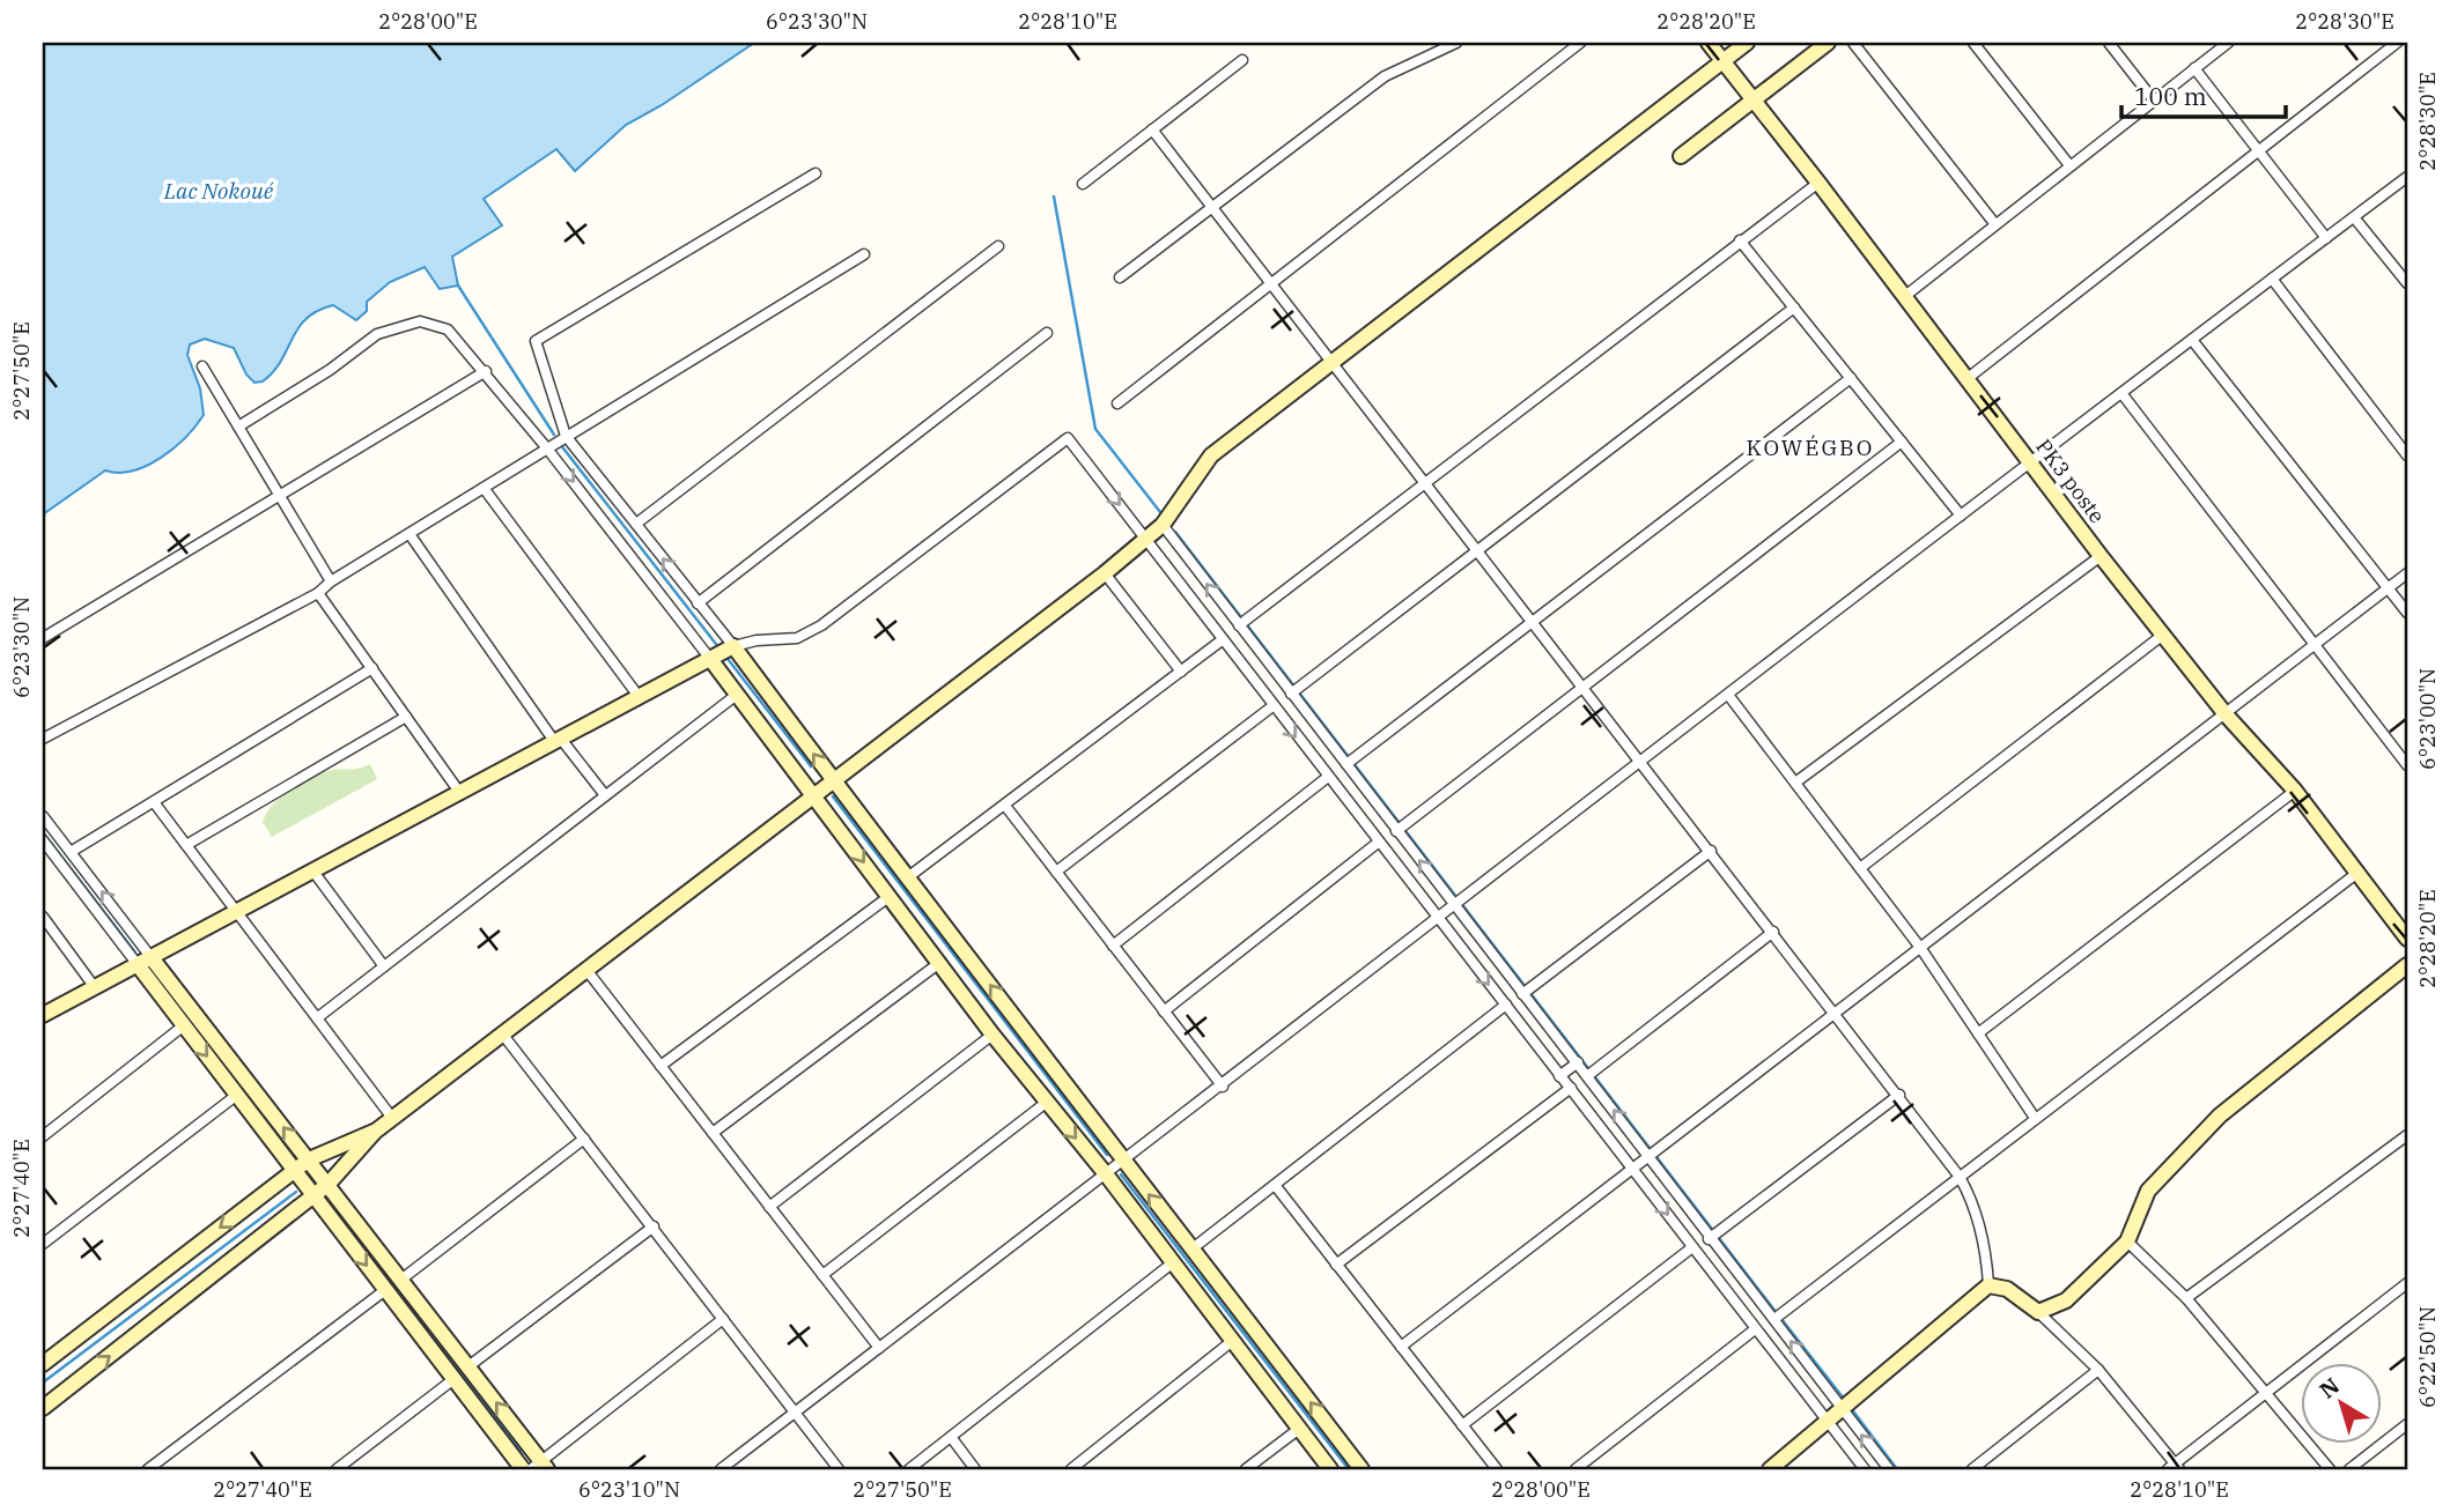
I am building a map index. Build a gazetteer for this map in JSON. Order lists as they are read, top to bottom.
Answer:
{
  "streets": {
    "street": ["PK3 poste"]
  },
  "districts": ["KOWÉGBO"],
  "water": ["Lac Nokoué"],
  "scale_bar": "100 m",
  "north": "top left",
  "coordinates": [
    "2°28'00\"E",
    "6°23'30\"N",
    "2°28'10\"E",
    "2°28'20\"E",
    "2°28'30\"E",
    "2°27'50\"E",
    "6°23'00\"N",
    "2°27'40\"E",
    "6°22'50\"N",
    "6°23'10\"N"
  ]
}
